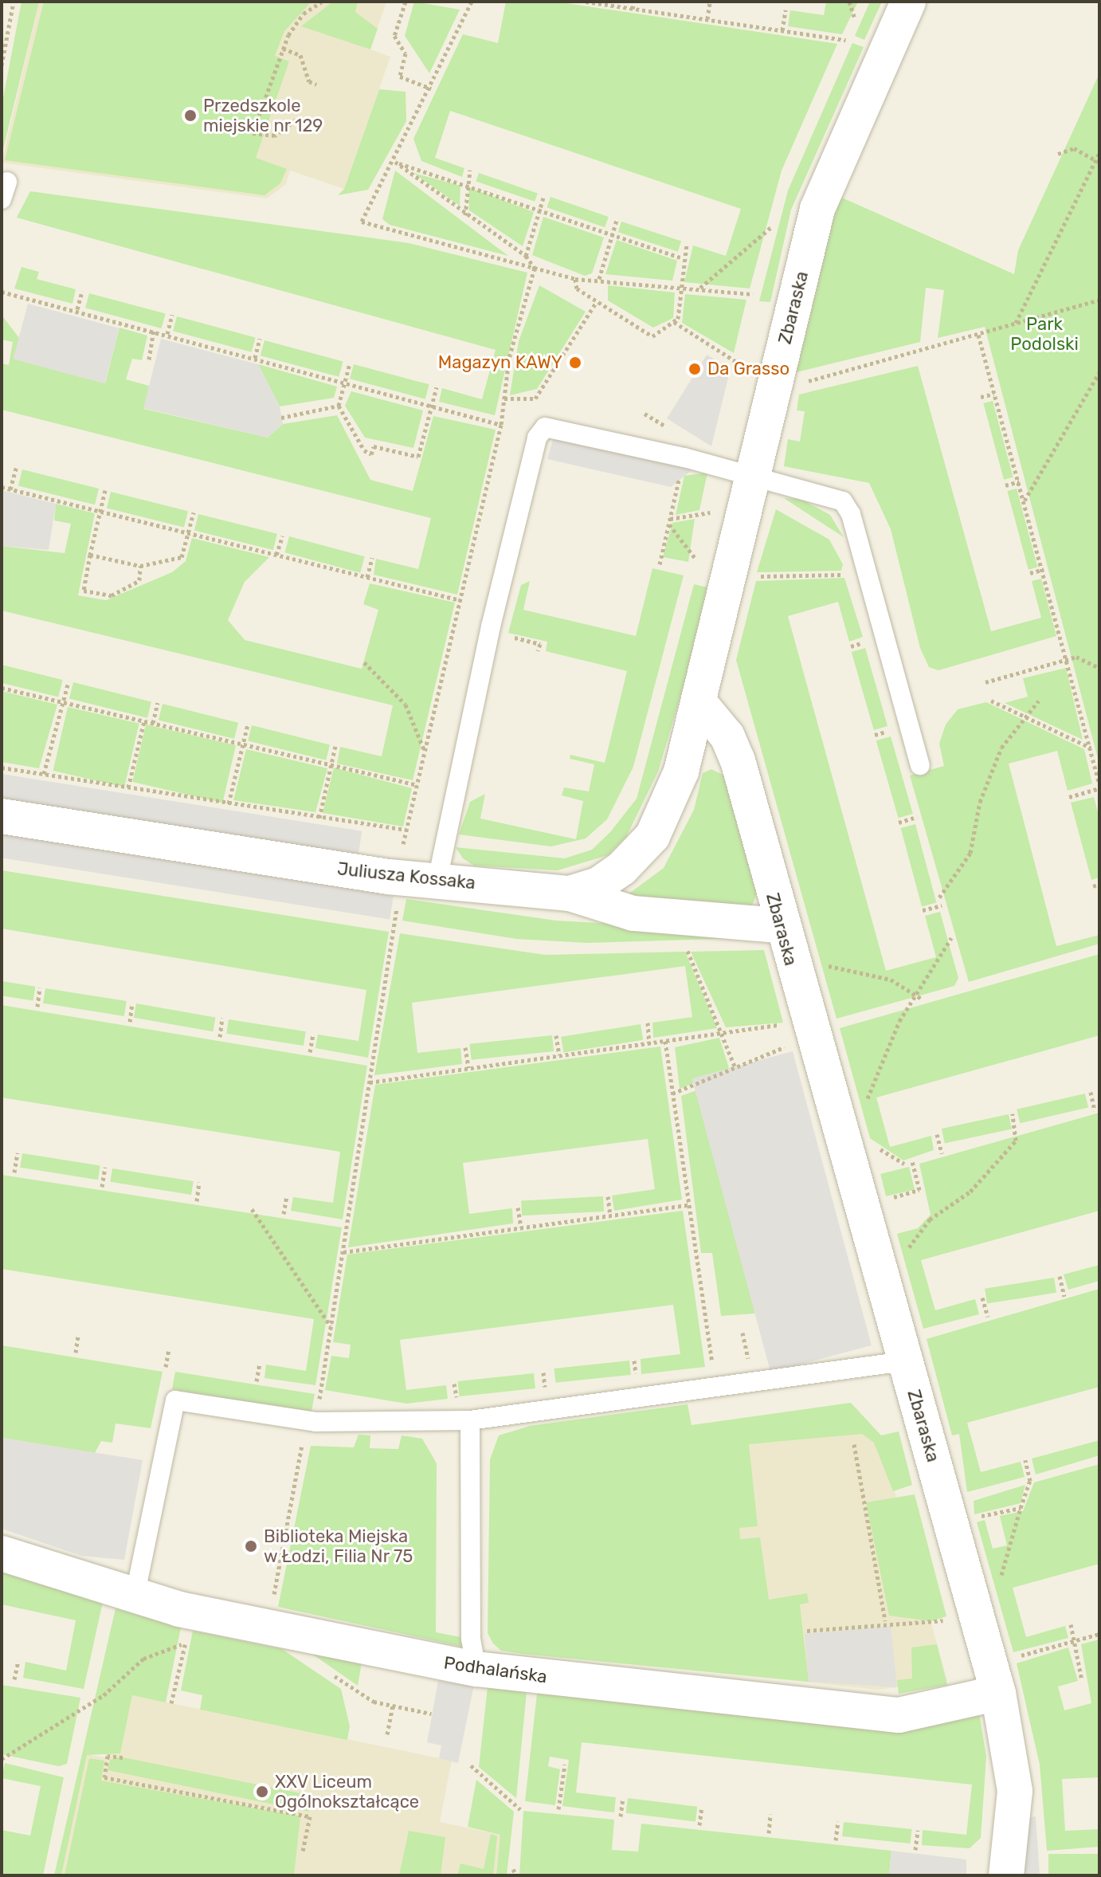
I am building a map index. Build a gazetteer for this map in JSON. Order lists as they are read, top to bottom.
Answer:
{
  "streets": {
    "street": ["Zbaraska", "Juliusza Kossaka", "Podhalańska"]
  },
  "crossings": [
    ["Zbaraska", "Juliusza Kossaka"],
    ["Zbaraska", "Podhalańska"]
  ],
  "parks": ["Park Podolski"],
  "places": [
    "Przedszkole miejskie nr 129",
    "Magazyn KAWY",
    "Da Grasso",
    "Biblioteka Miejska w Łodzi, Filia Nr 75",
    "XXV Liceum Ogólnokształcące"
  ]
}
